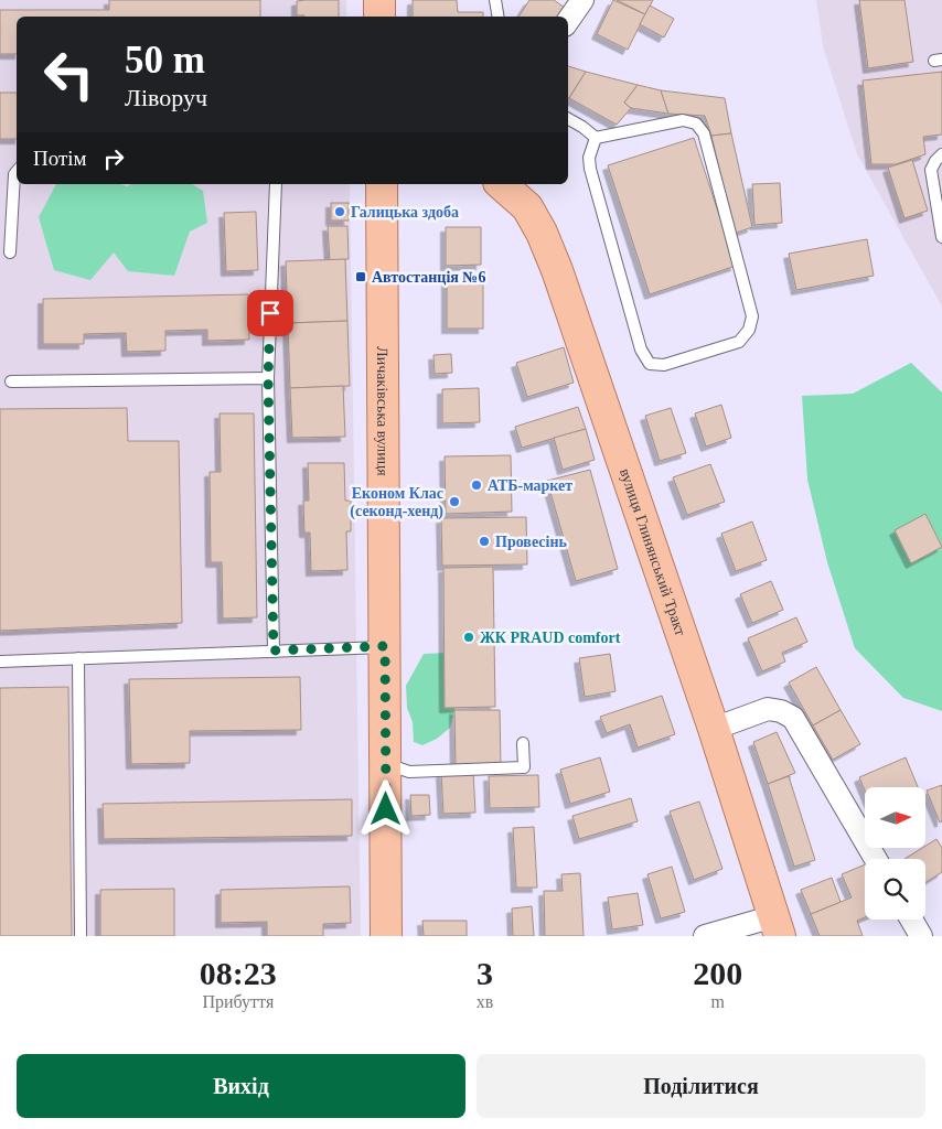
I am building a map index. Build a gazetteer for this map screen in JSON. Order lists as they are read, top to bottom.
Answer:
{
  "streets": {
    "main road": ["Личаківська вулиця", "вулиця Глинянський Тракт"]
  },
  "places": {
    "other": [
      "Галицька здоба",
      "АТБ-маркет",
      "Економ Клас (секонд-хенд)",
      "Провесінь",
      "ЖК PRAUD comfort"
    ],
    "transit": ["Автостанція №6"]
  },
  "north": "right",
  "page": {
    "turn": ["50 m", "Ліворуч"],
    "then": "Потім",
    "eta": [
      "08:23",
      "Прибуття",
      "3",
      "хв",
      "200",
      "m"
    ],
    "buttons": ["Вихід", "Поділитися"]
  }
}
